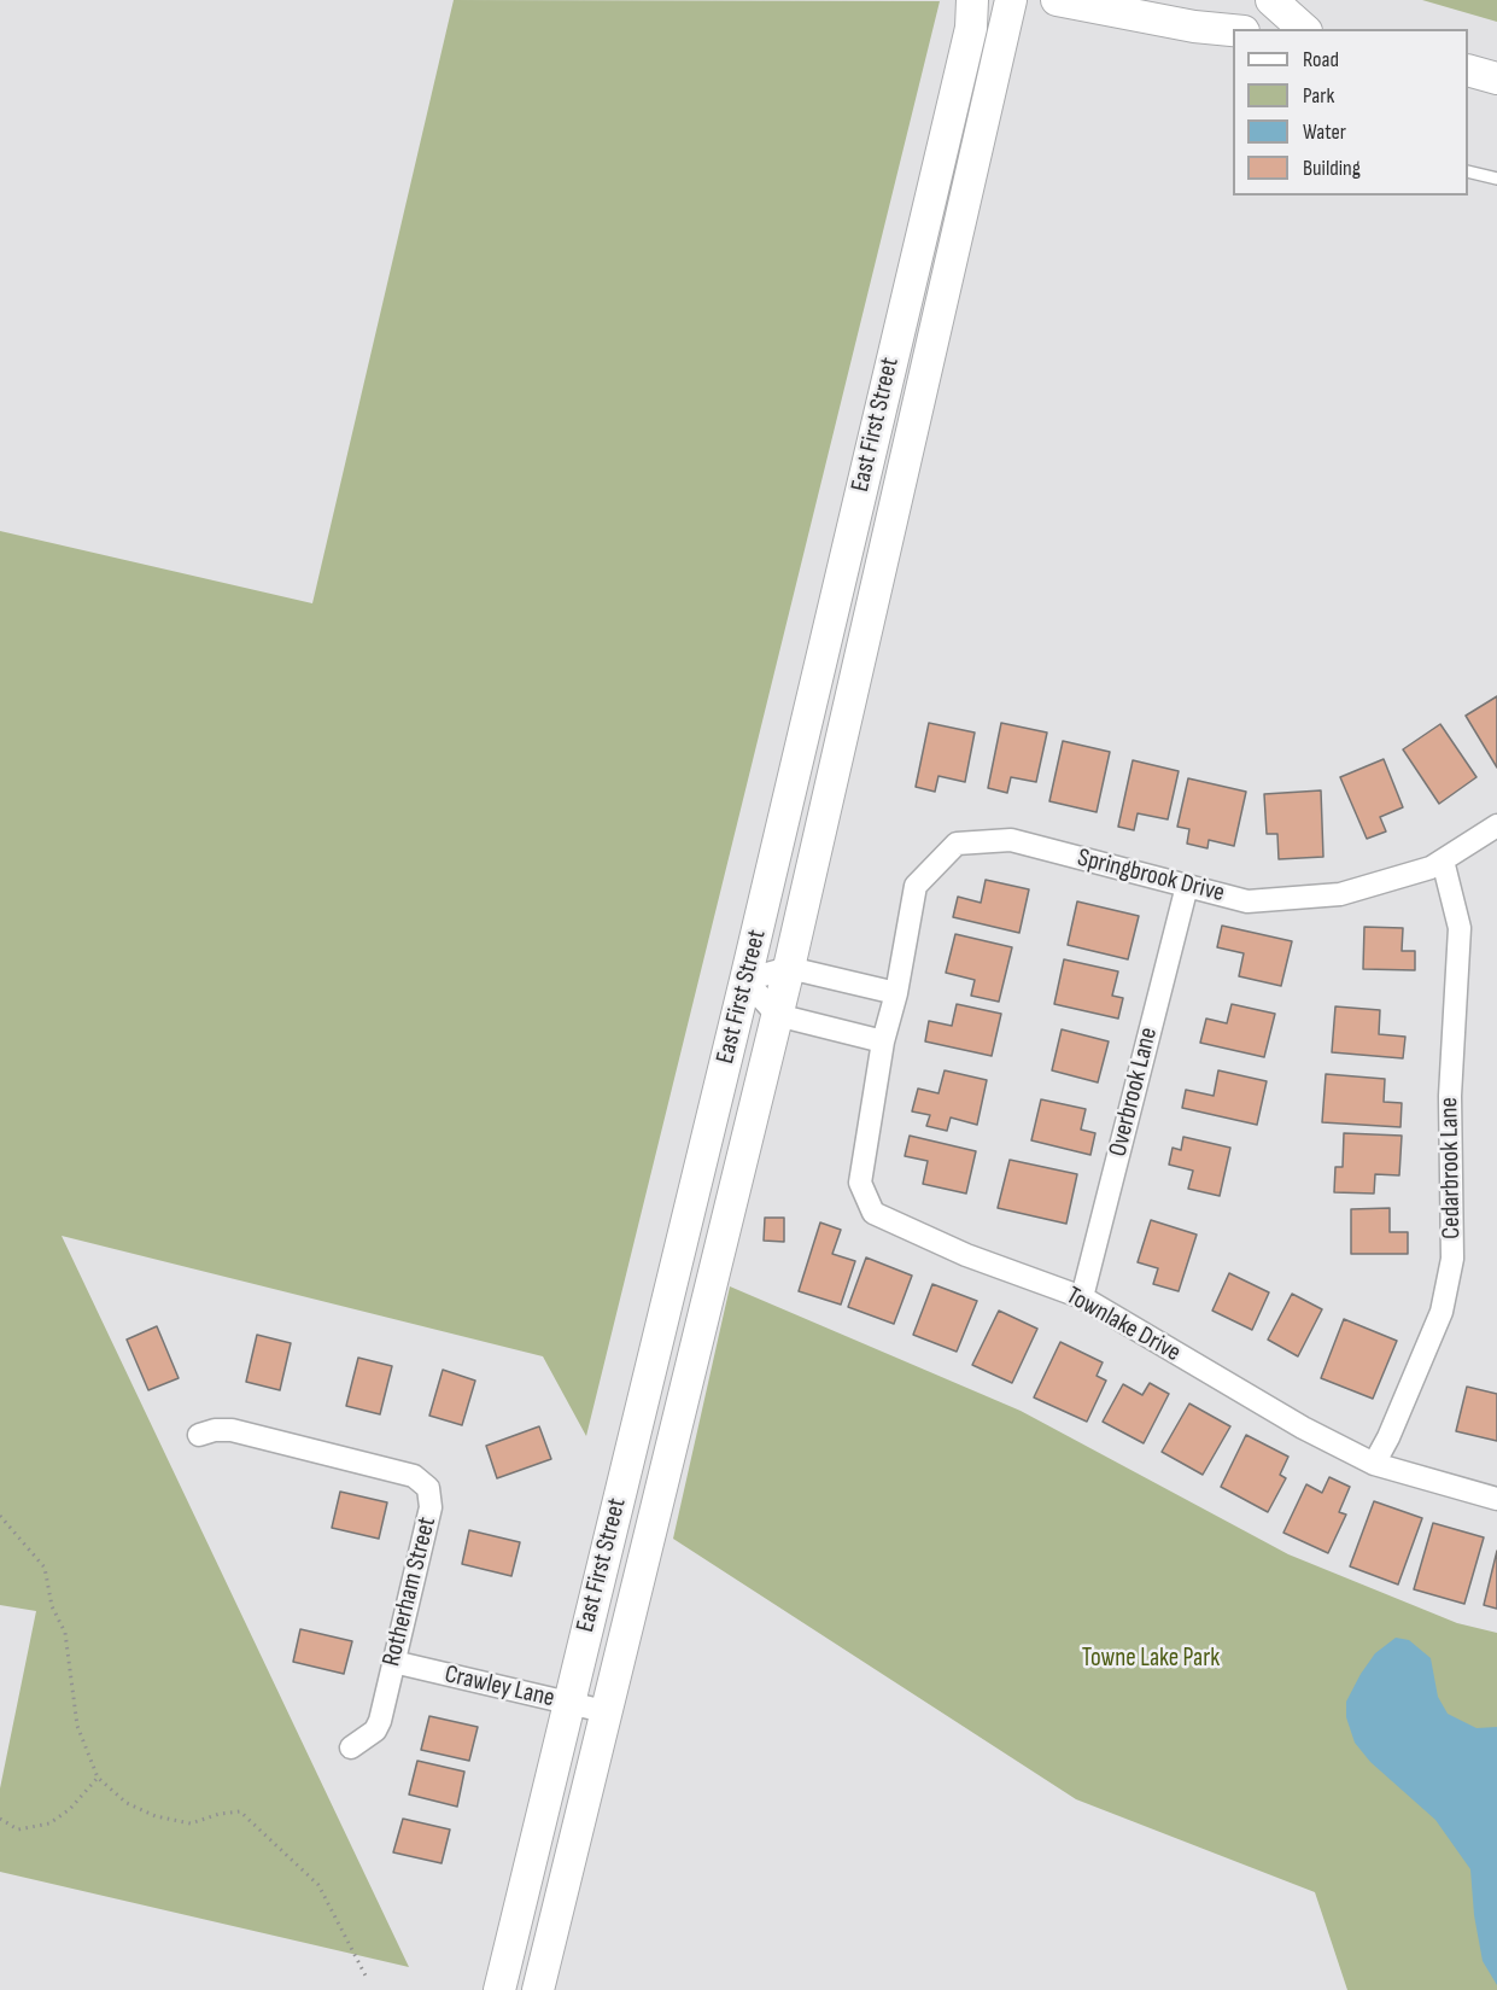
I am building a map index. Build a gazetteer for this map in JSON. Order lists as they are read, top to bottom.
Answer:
{
  "streets": {
    "main road": ["East First Street"],
    "street": [
      "Springbrook Drive",
      "Overbrook Lane",
      "Cedarbrook Lane",
      "Townlake Drive",
      "Rotherham Street",
      "Crawley Lane"
    ]
  },
  "crossings": [
    ["East First Street", "Crawley Lane"],
    ["Springbrook Drive", "Overbrook Lane"],
    ["Springbrook Drive", "Cedarbrook Lane"],
    ["Springbrook Drive", "Townlake Drive"],
    ["Overbrook Lane", "Townlake Drive"],
    ["Cedarbrook Lane", "Townlake Drive"],
    ["Rotherham Street", "Crawley Lane"]
  ],
  "parks": ["Towne Lake Park"],
  "legend": [
    "Road",
    "Park",
    "Water",
    "Building"
  ]
}
